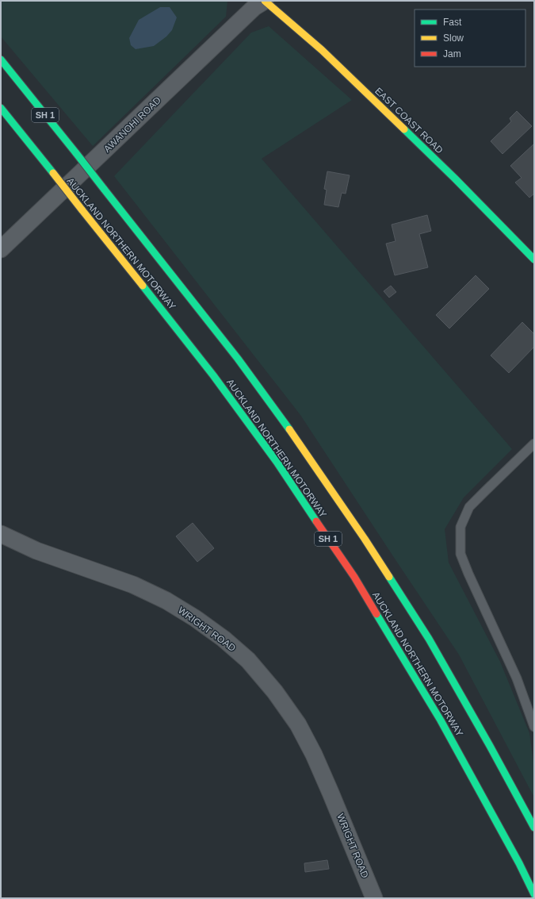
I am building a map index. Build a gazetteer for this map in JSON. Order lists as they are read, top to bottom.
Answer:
{
  "streets": {
    "main road": ["SH 1", "EAST COAST ROAD", "AUCKLAND NORTHERN MOTORWAY"],
    "street": ["AWANOHI ROAD", "WRIGHT ROAD"]
  },
  "crossings": [
    ["EAST COAST ROAD", "AWANOHI ROAD"]
  ],
  "legend": ["Fast", "Slow", "Jam"]
}
